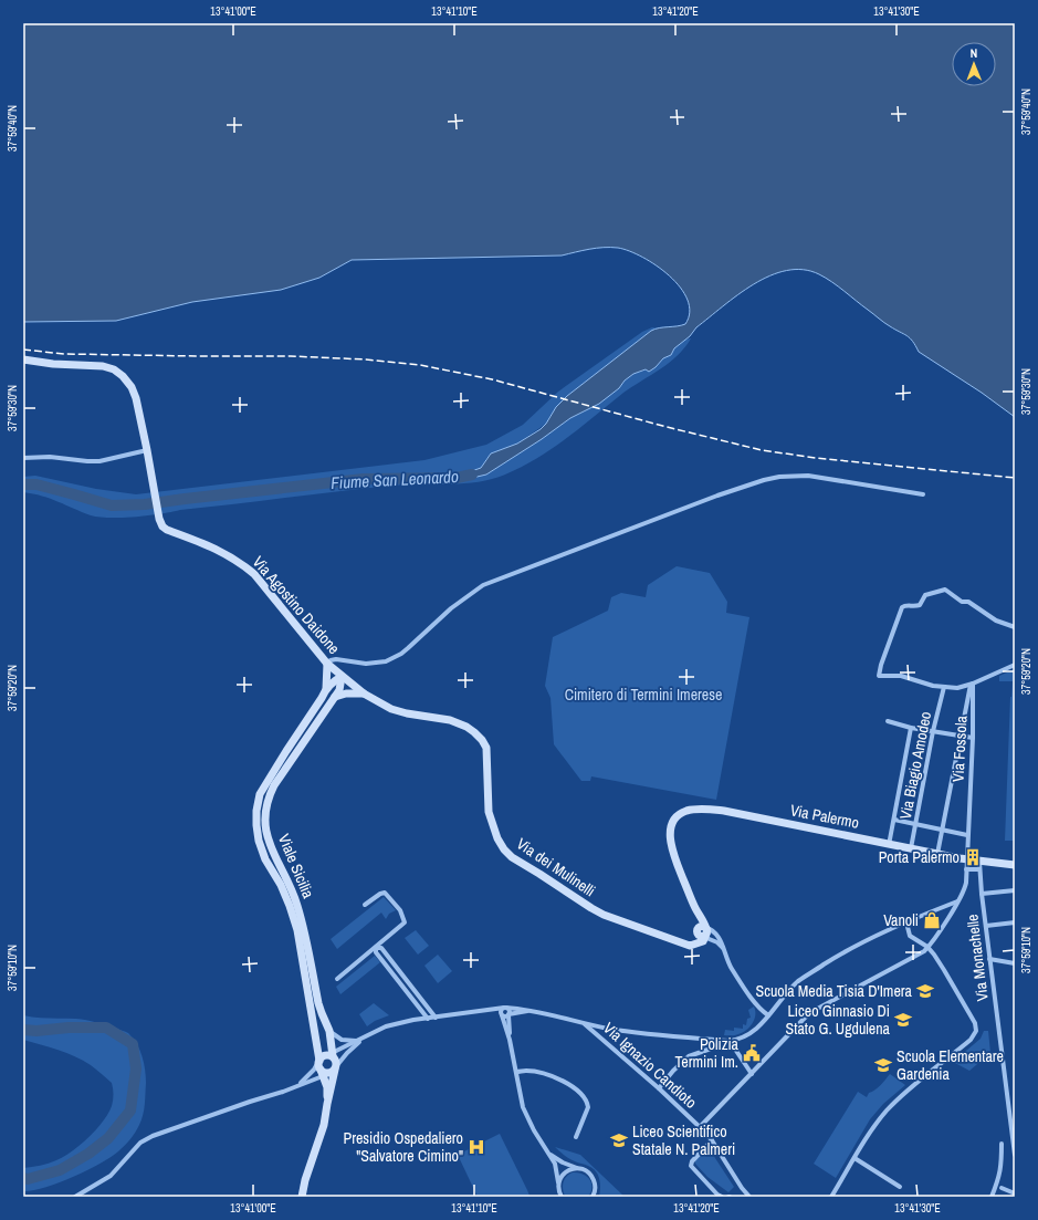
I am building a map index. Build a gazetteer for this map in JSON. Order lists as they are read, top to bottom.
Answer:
{
  "streets": {
    "main road": [
      "Via Agostino Daidone",
      "Via Palermo",
      "Viale Sicilia",
      "Via dei Mulinelli"
    ],
    "street": [
      "Via Fossola",
      "Via Biagio Amodeo",
      "Via Monachelle",
      "Via Ignazio Candioto"
    ]
  },
  "crossings": [
    ["Via Agostino Daidone", "Viale Sicilia"],
    ["Via Agostino Daidone", "Via dei Mulinelli"],
    ["Via Fossola", "Via Palermo"],
    ["Via Fossola", "Via Ignazio Candioto"],
    ["Via Biagio Amodeo", "Via Palermo"],
    ["Via Palermo", "Via dei Mulinelli"],
    ["Via Palermo", "Via Monachelle"],
    ["Viale Sicilia", "Via dei Mulinelli"]
  ],
  "water": ["Fiume San Leonardo"],
  "parks": ["Cimitero di Termini Imerese"],
  "places": {
    "building": ["Porta Palermo"],
    "shop": ["Vanoli"],
    "school or university": [
      "Scuola Media Tisia D'Imera",
      "Liceo Ginnasio Di Stato G. Ugdulena",
      "Scuola Elementare Gardenia",
      "Liceo Scientifico Statale N. Palmeri"
    ],
    "public building": ["Polizia Termini Im."],
    "hospital": ["Presidio Ospedaliero \"Salvatore Cimino\""]
  },
  "north": "top",
  "coordinates": [
    "13°41'00\"E",
    "13°41'10\"E",
    "13°41'20\"E",
    "13°41'30\"E",
    "37°59'40\"N",
    "37°59'30\"N",
    "37°59'20\"N",
    "37°59'10\"N"
  ]
}
